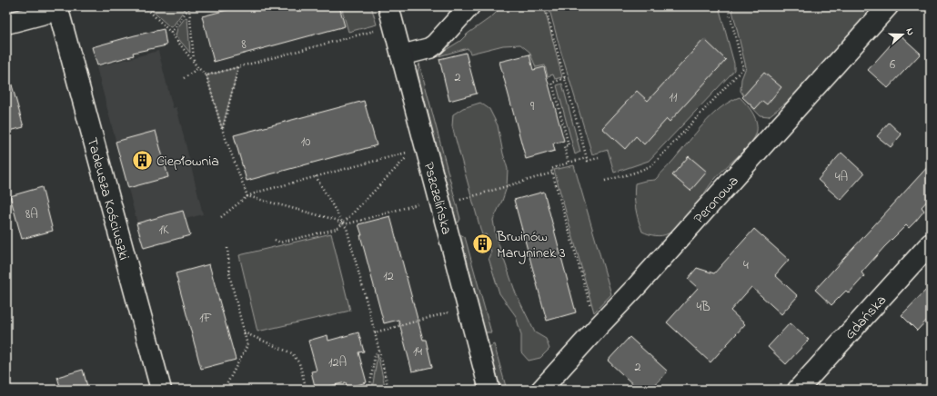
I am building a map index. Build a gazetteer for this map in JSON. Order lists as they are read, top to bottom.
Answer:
{
  "streets": {
    "street": [
      "Tadeusza Kościuszki",
      "Pszczelińska",
      "Peronowa",
      "Gdańska"
    ]
  },
  "places": {
    "building": ["Ciepłownia", "Brwinów Maryninek 3"]
  },
  "house_numbers": [
    "8",
    "6",
    "2",
    "11",
    "9",
    "10",
    "4A",
    "8A",
    "1K",
    "4",
    "12",
    "4B",
    "1F",
    "14",
    "12A",
    "2"
  ],
  "north": "right"
}
